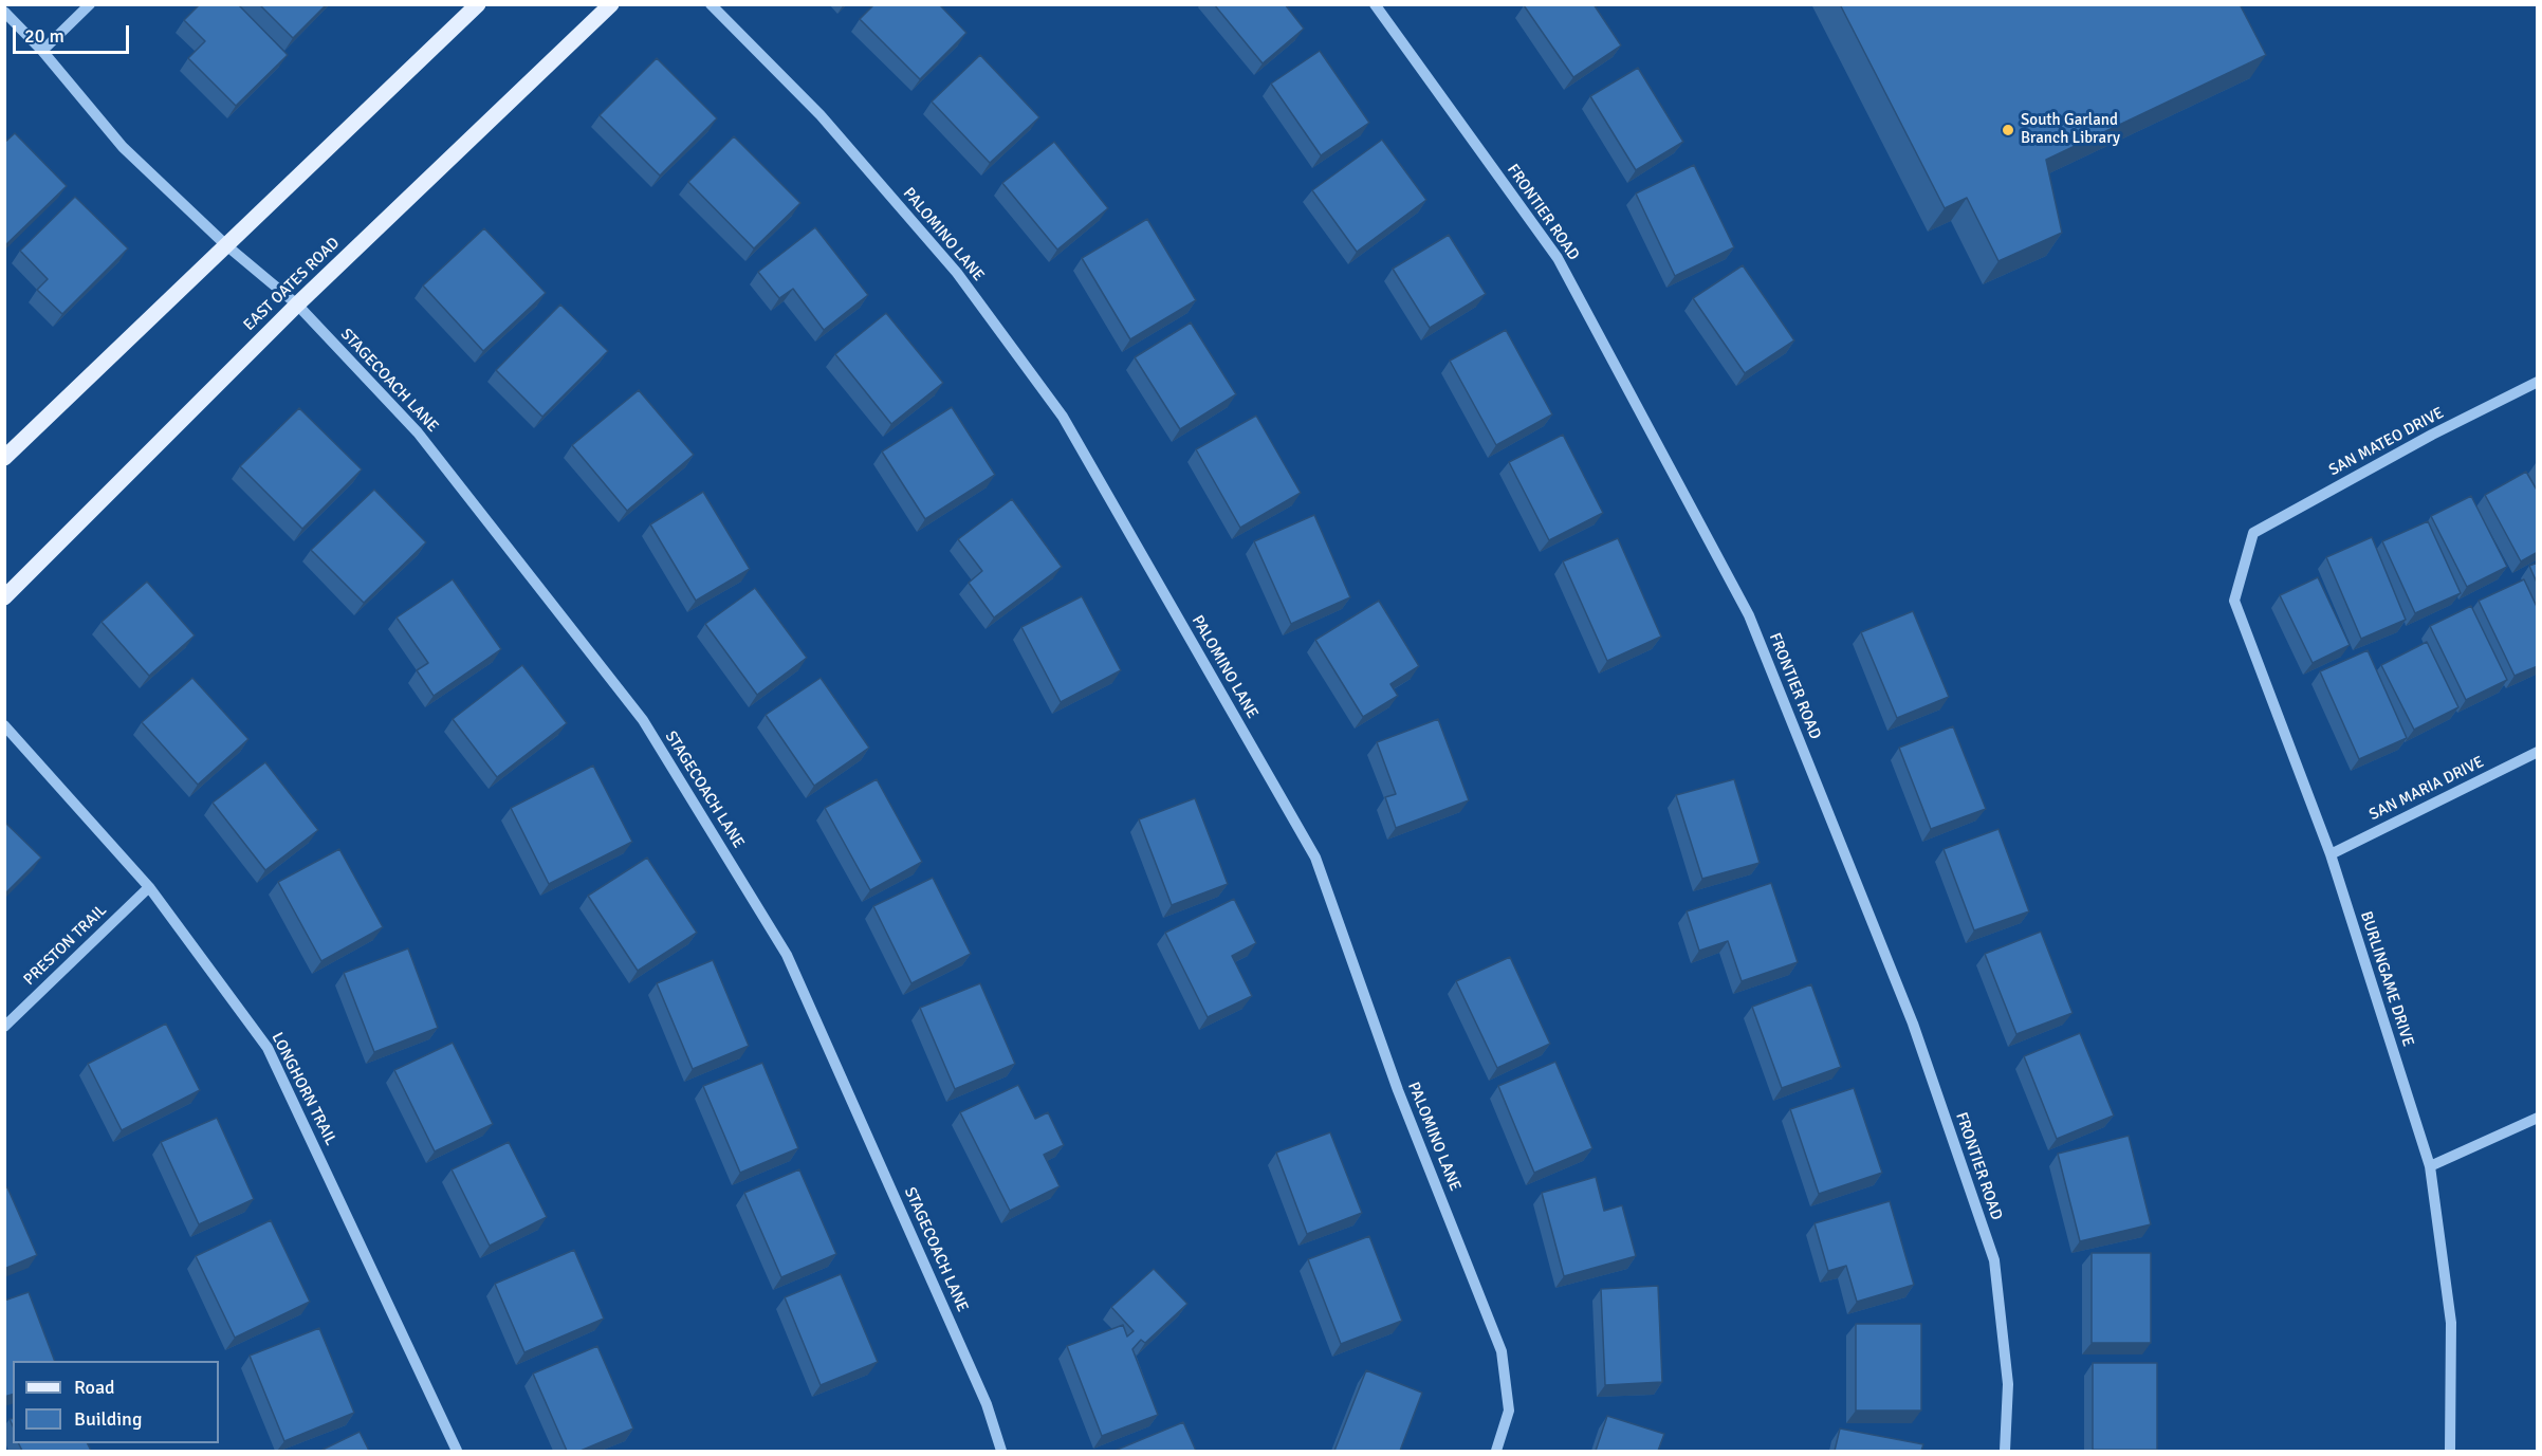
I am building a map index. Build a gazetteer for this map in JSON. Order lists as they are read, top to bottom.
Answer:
{
  "streets": {
    "main road": ["EAST OATES ROAD"],
    "street": [
      "FRONTIER ROAD",
      "PALOMINO LANE",
      "STAGECOACH LANE",
      "SAN MATEO DRIVE",
      "SAN MARIA DRIVE",
      "PRESTON TRAIL",
      "BURLINGAME DRIVE",
      "LONGHORN TRAIL"
    ]
  },
  "crossings": [
    ["EAST OATES ROAD", "STAGECOACH LANE"],
    ["SAN MATEO DRIVE", "BURLINGAME DRIVE"],
    ["SAN MARIA DRIVE", "BURLINGAME DRIVE"],
    ["PRESTON TRAIL", "LONGHORN TRAIL"]
  ],
  "places": ["South Garland Branch Library"],
  "legend": ["Road", "Building"],
  "scale_bar": "20 m"
}
